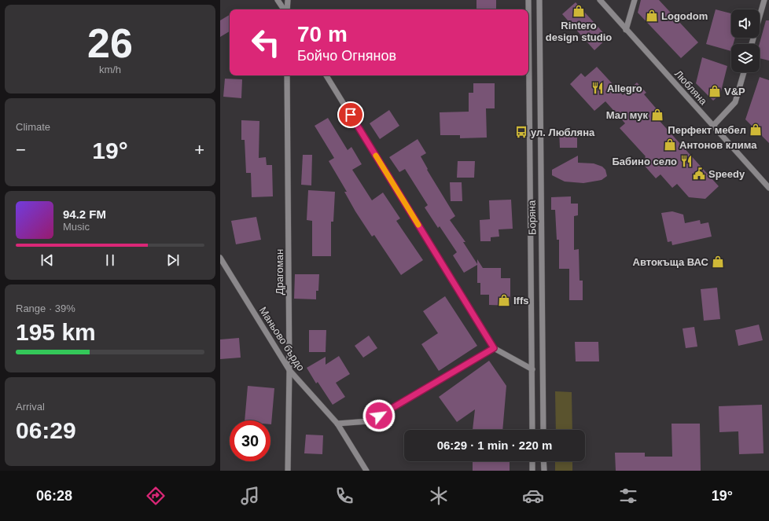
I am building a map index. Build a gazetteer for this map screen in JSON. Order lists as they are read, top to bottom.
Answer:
{
  "streets": {
    "street": [
      "Любляна",
      "Боряна",
      "Драгоман",
      "Маньово бърдо"
    ]
  },
  "crossings": [
    ["Драгоман", "Маньово бърдо"]
  ],
  "places": {
    "shop": [
      "Rintero design studio",
      "Logodom",
      "V&P",
      "Мал мук",
      "Перфект мебел",
      "Антонов клима",
      "Автокъща ВАС",
      "Iffs"
    ],
    "restaurant": ["Allegro", "Бабино село"],
    "bus stop": ["ул. Любляна"],
    "public building": ["Speedy"]
  },
  "page": {
    "tile": [
      ["26", "km/h"],
      "Climate",
      ["Range · 39%", "195 km"],
      ["Arrival", "06:29"]
    ],
    "turn": ["70 m", "Бойчо Огнянов"],
    "heat": ["−", "19°", "+"],
    "song": ["94.2 FM", "Music"],
    "limit": "30",
    "trip": "06:29 · 1 min · 220 m",
    "tabs": ["06:28", "19°"]
  }
}
